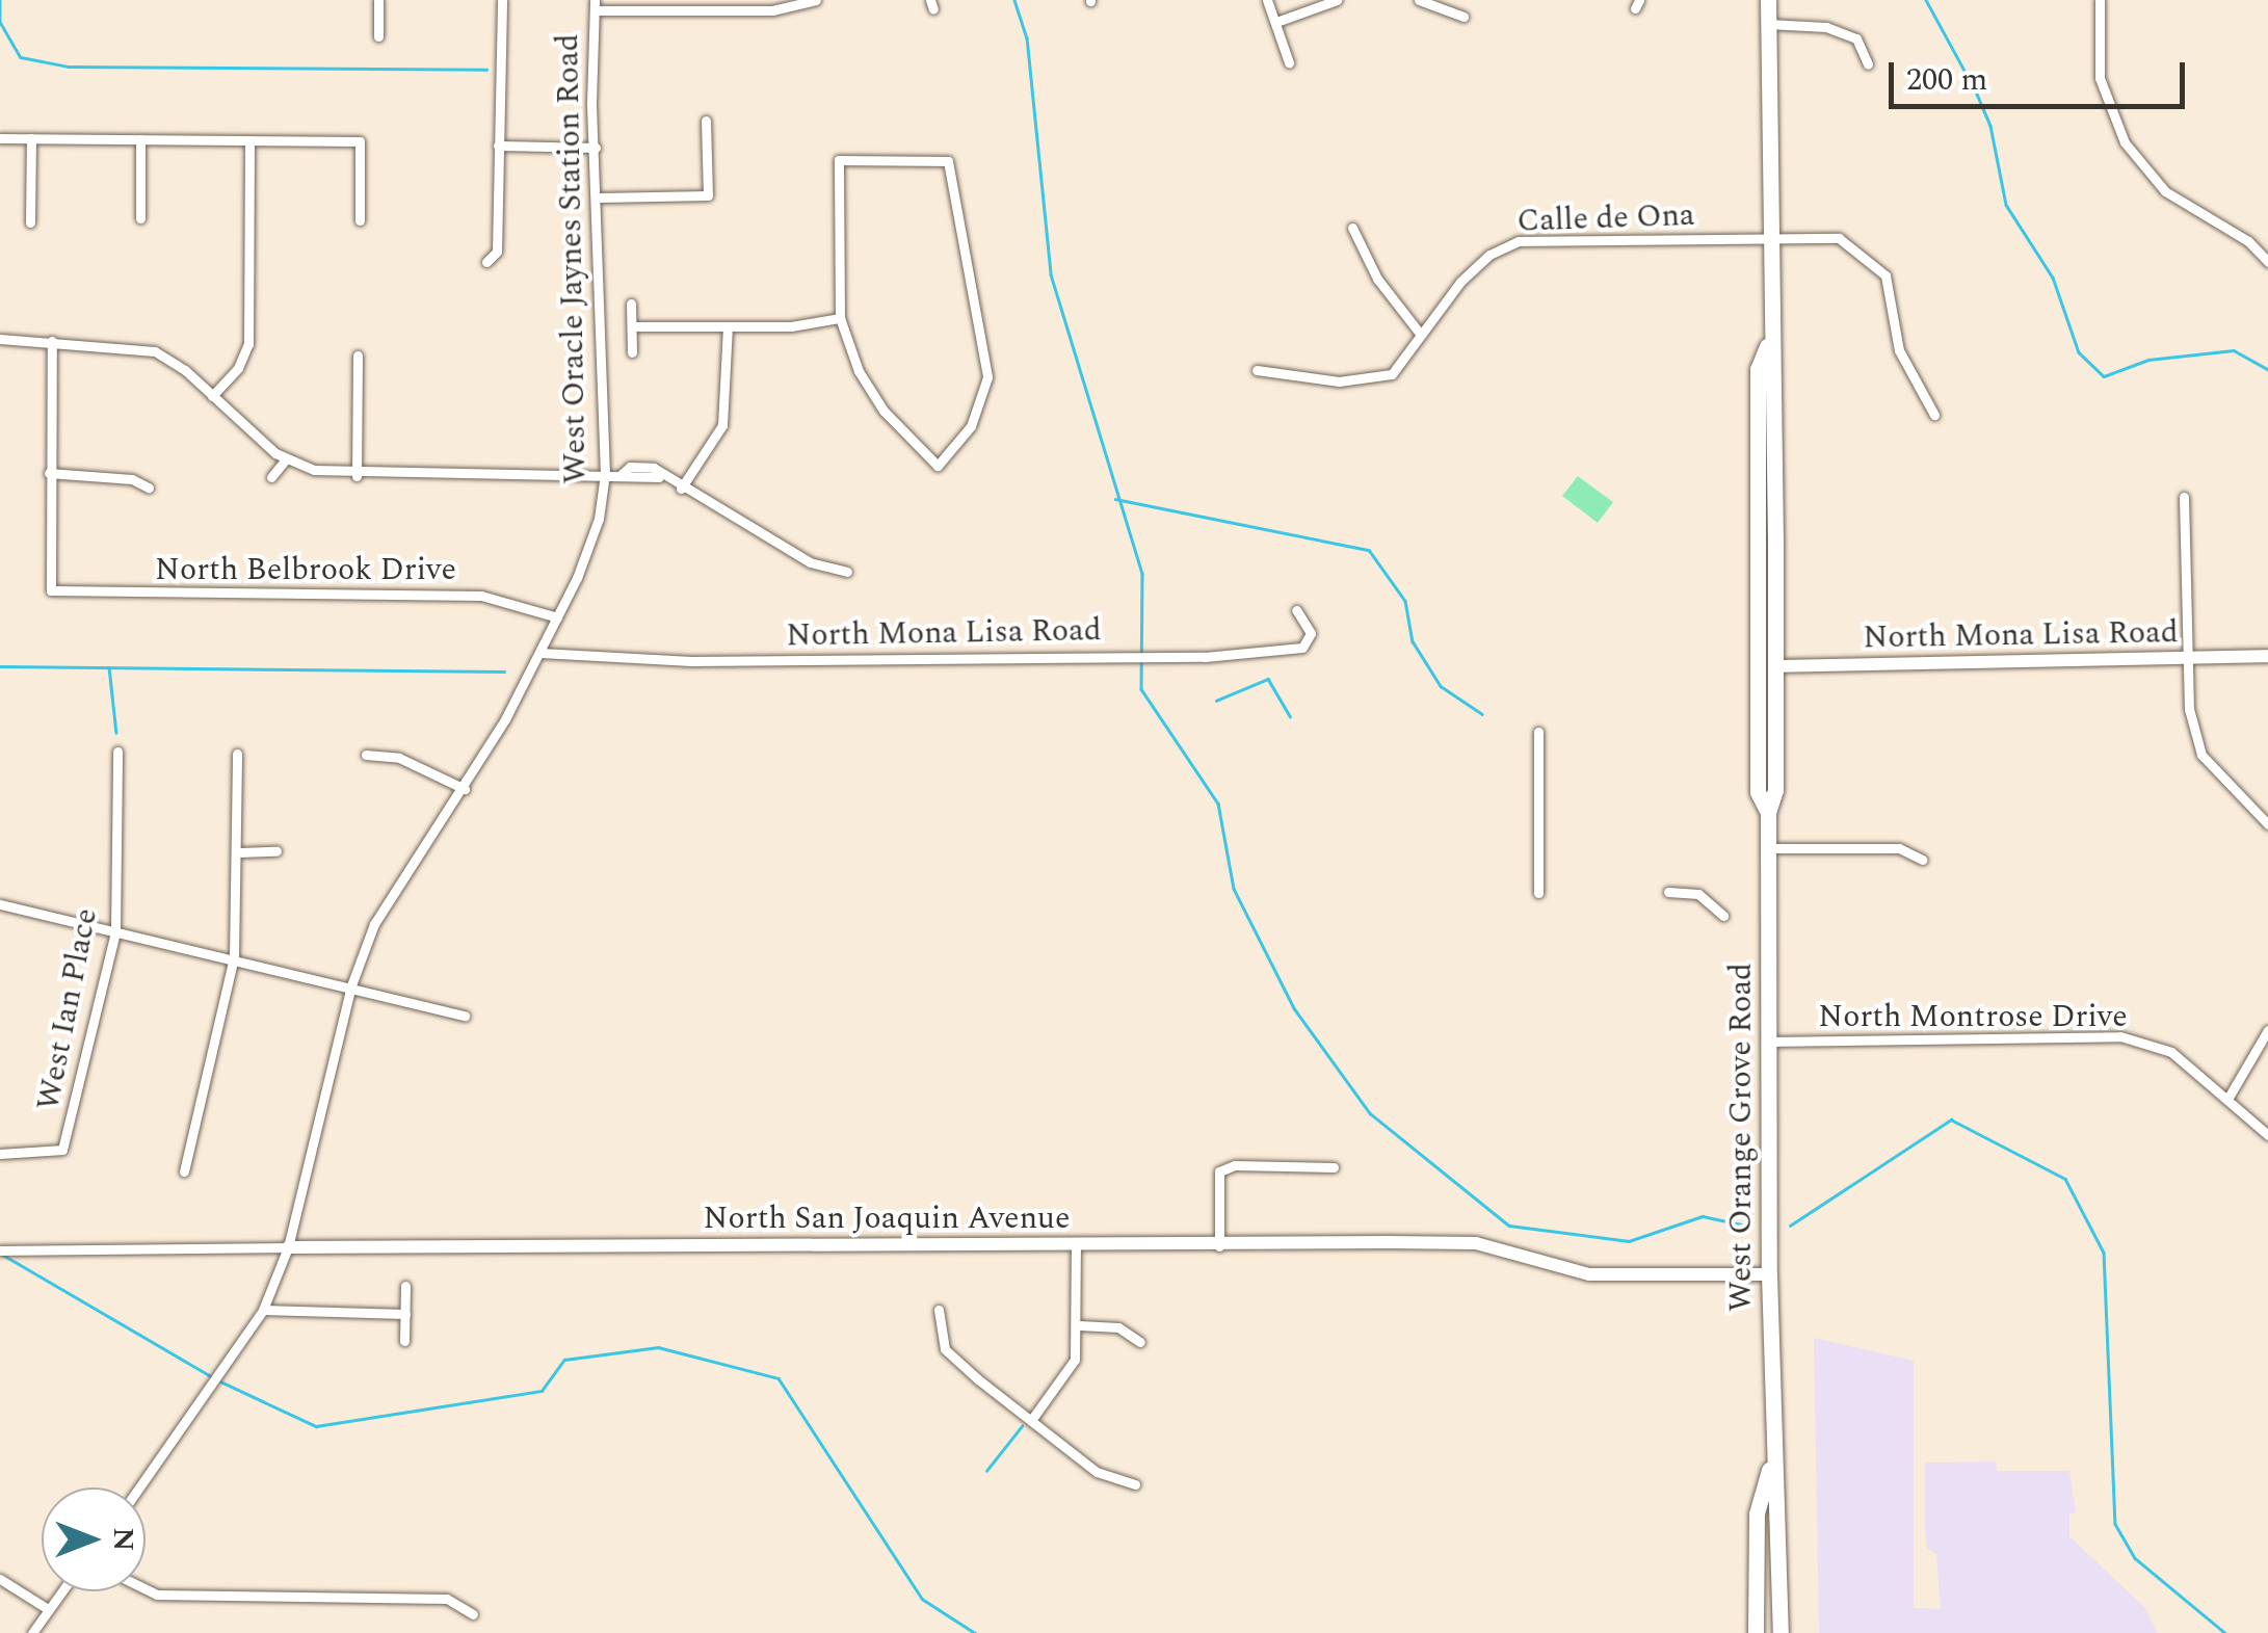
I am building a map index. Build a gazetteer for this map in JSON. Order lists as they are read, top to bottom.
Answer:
{
  "streets": {
    "main road": ["West Orange Grove Road"],
    "street": [
      "Calle de Ona",
      "West Oracle Jaynes Station Road",
      "North Belbrook Drive",
      "North Mona Lisa Road",
      "West Ian Place",
      "North Montrose Drive",
      "North San Joaquin Avenue"
    ]
  },
  "crossings": [
    ["Calle de Ona", "West Orange Grove Road"],
    ["West Oracle Jaynes Station Road", "North Belbrook Drive"],
    ["West Oracle Jaynes Station Road", "North Mona Lisa Road"],
    ["West Oracle Jaynes Station Road", "North San Joaquin Avenue"],
    ["North Mona Lisa Road", "West Orange Grove Road"],
    ["North Montrose Drive", "West Orange Grove Road"],
    ["West Orange Grove Road", "North San Joaquin Avenue"]
  ],
  "scale_bar": "200 m",
  "north": "right"
}
